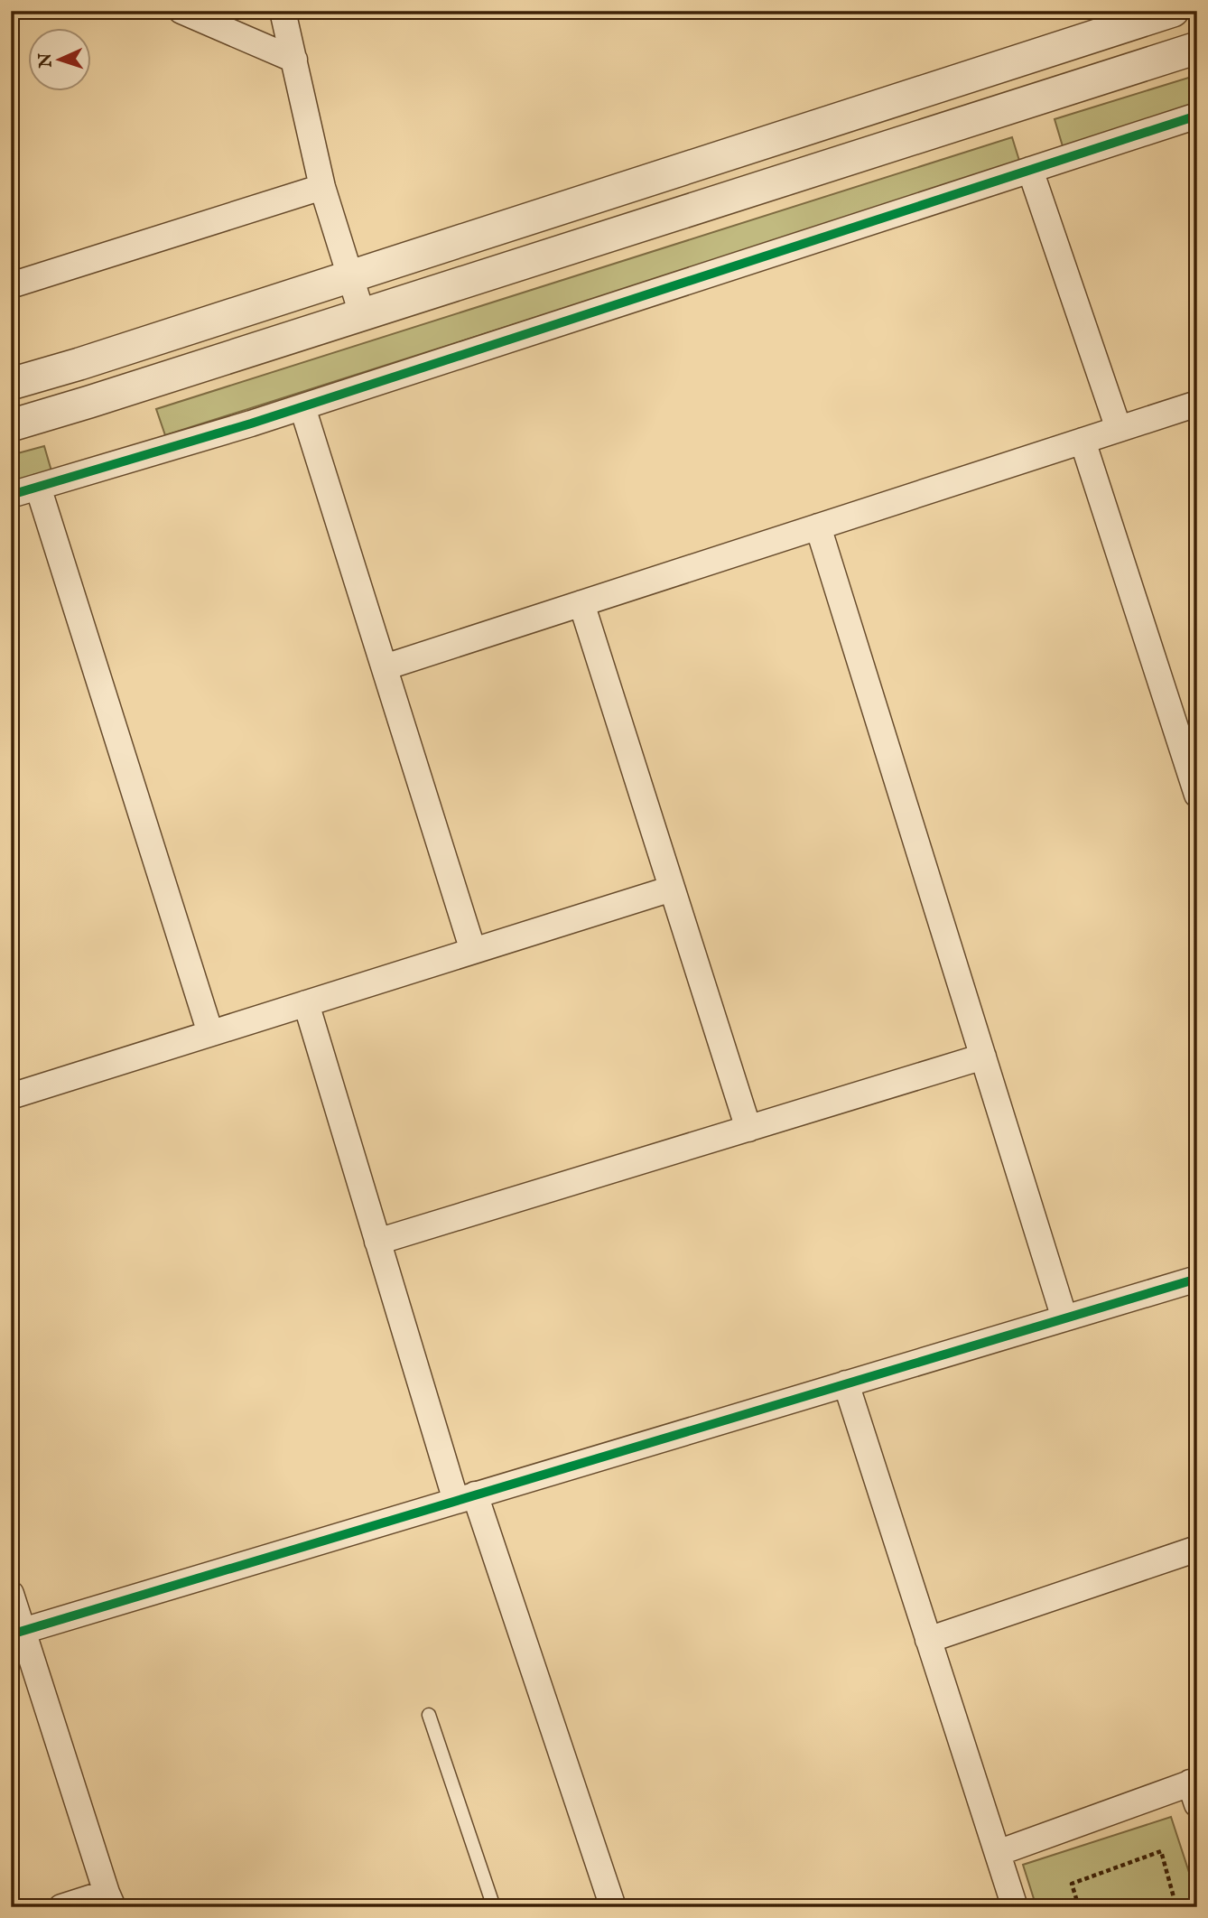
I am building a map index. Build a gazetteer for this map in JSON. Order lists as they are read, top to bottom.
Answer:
{
  "north": "left"
}
